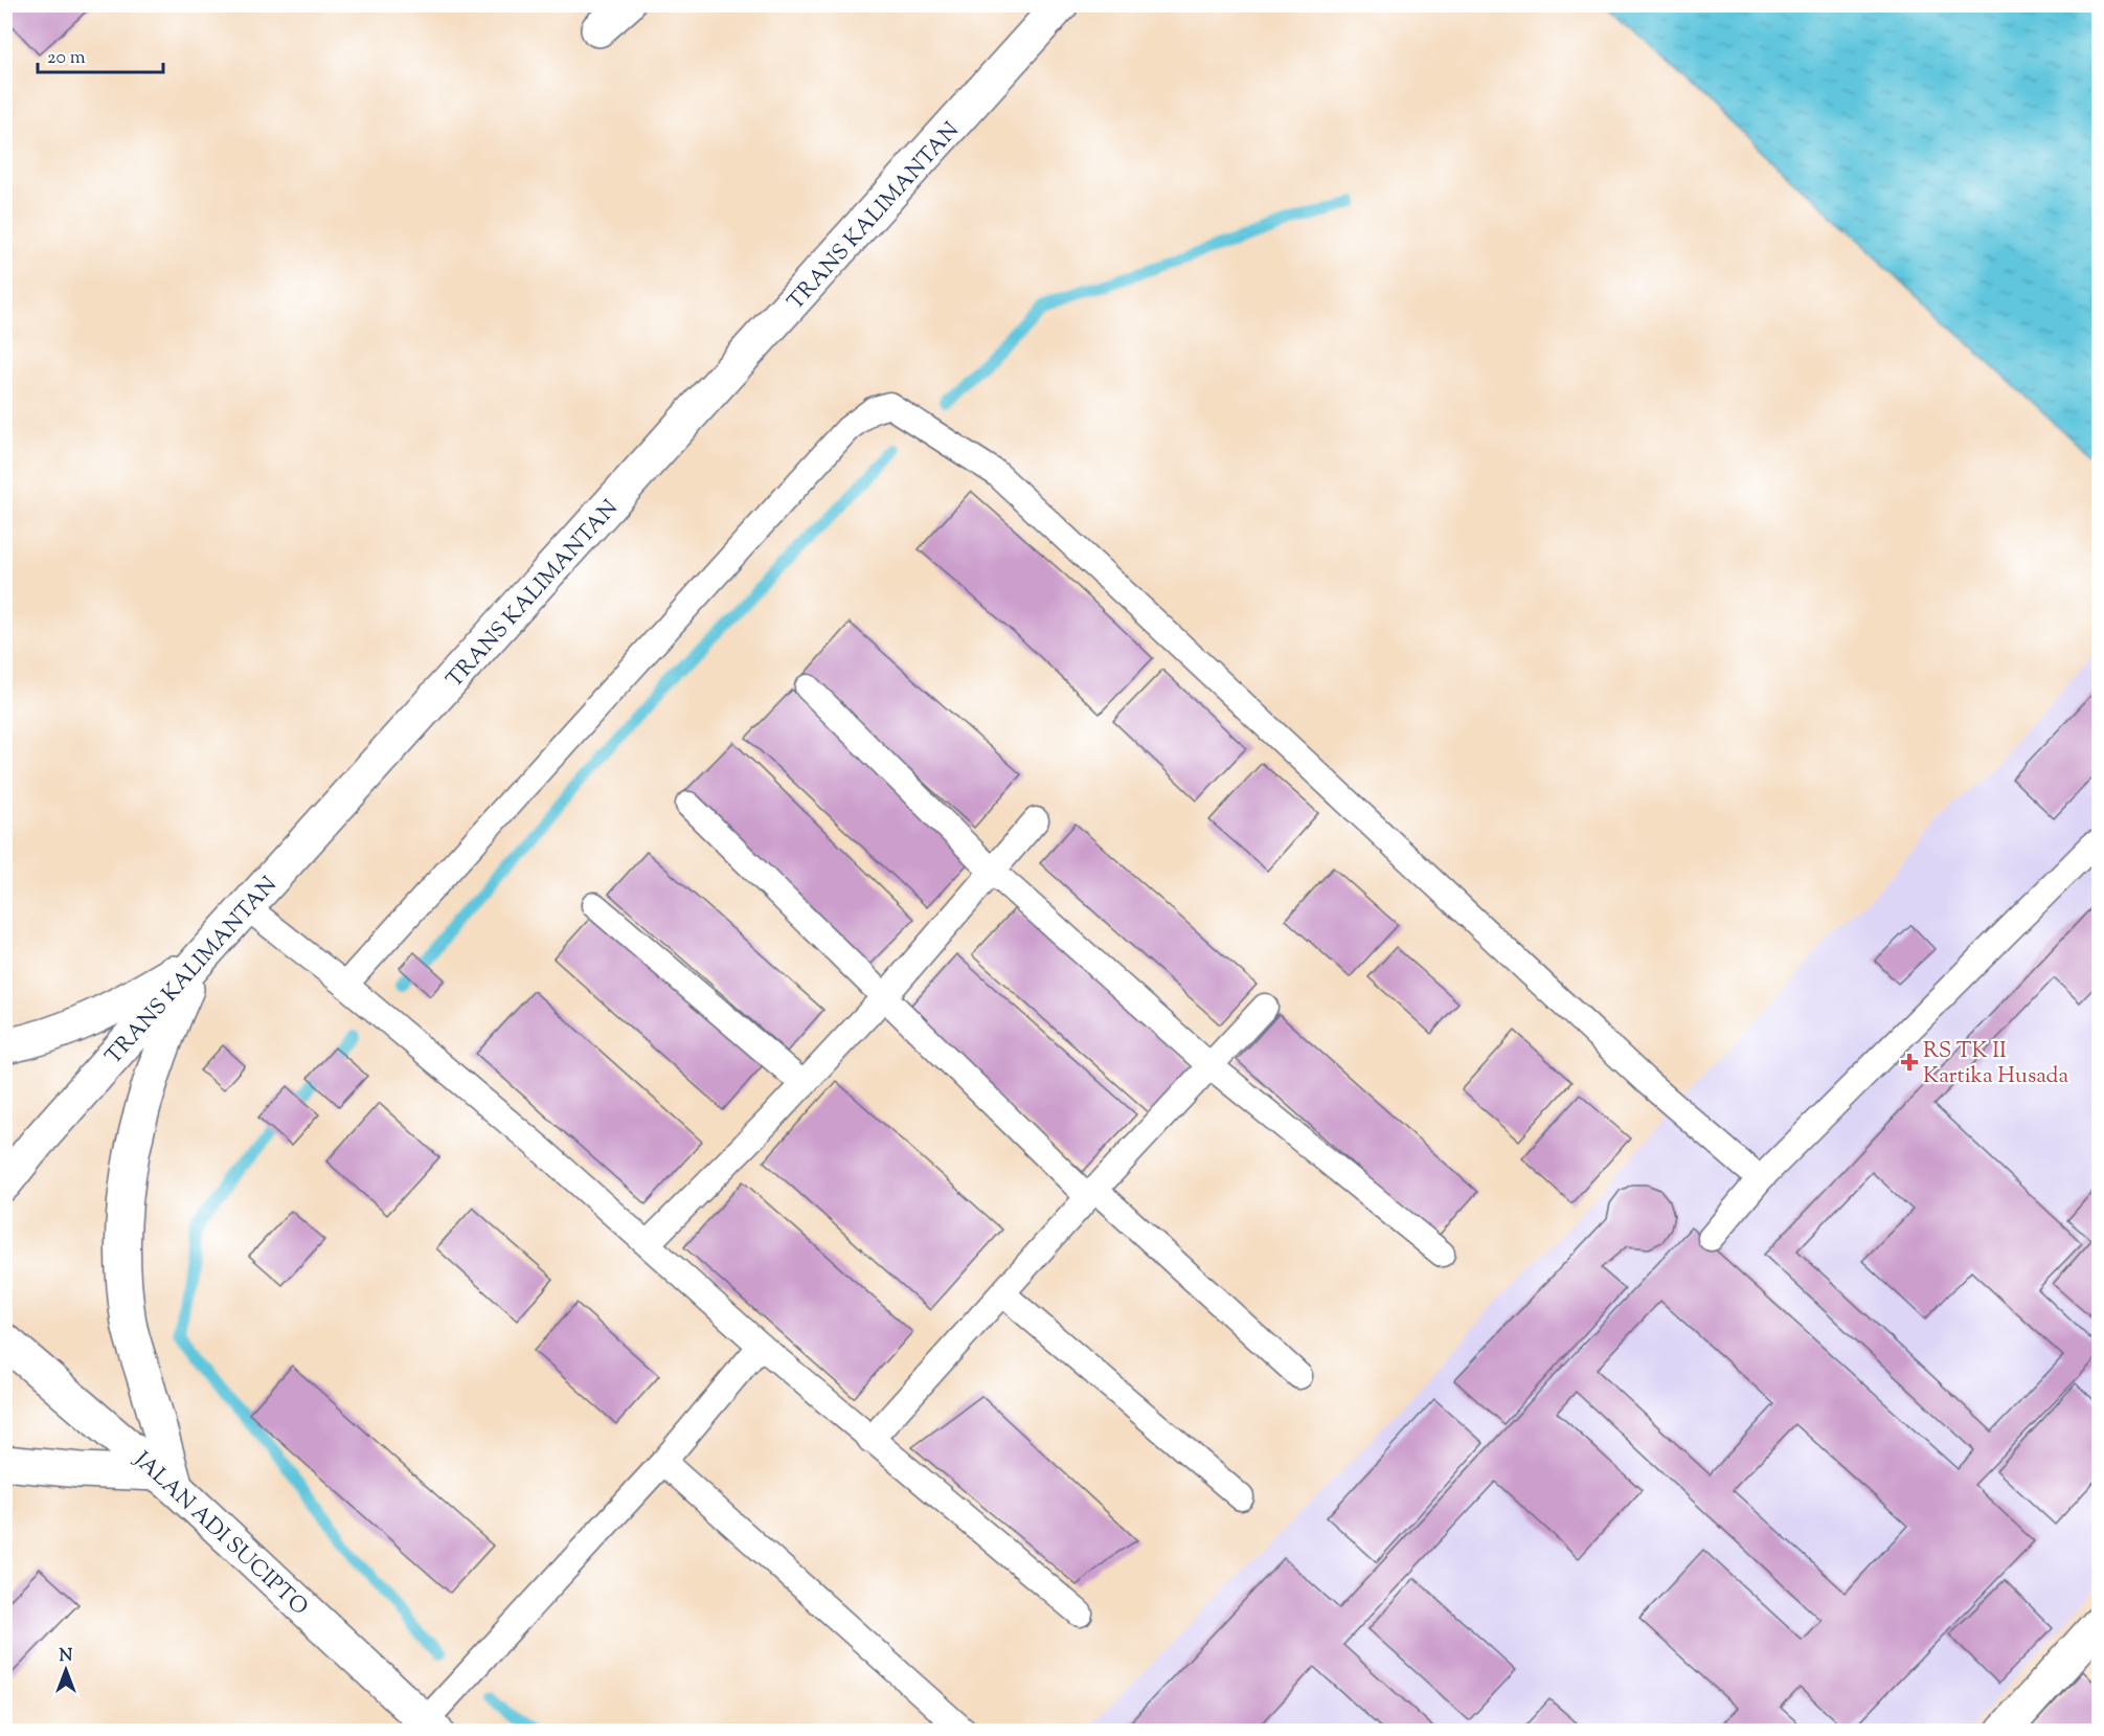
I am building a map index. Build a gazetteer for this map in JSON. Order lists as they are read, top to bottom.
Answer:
{
  "streets": {
    "main road": ["TRANS KALIMANTAN", "JALAN ADI SUCIPTO"]
  },
  "places": {
    "health": ["RS TK II Kartika Husada"]
  },
  "scale_bar": "20 m",
  "north": "top"
}
